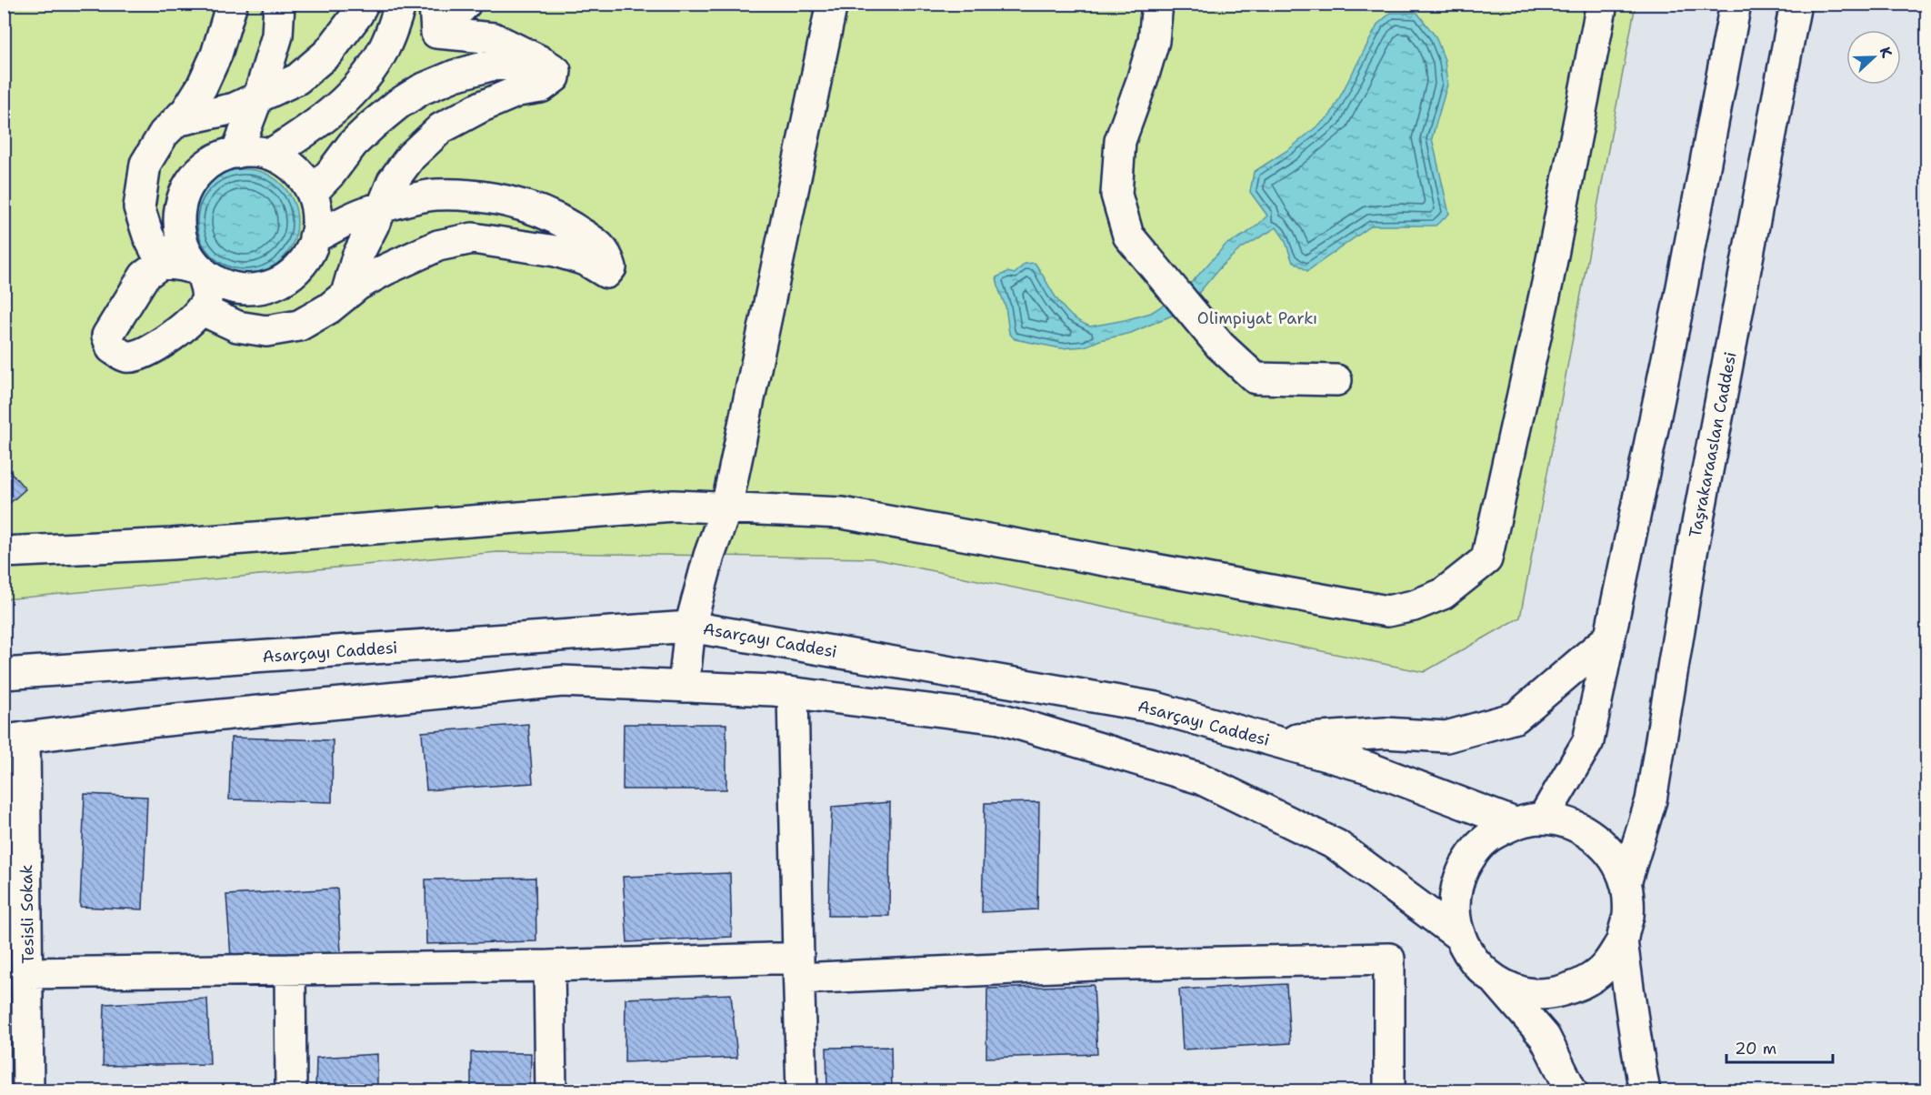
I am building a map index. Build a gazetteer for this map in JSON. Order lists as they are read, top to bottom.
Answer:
{
  "streets": {
    "street": ["Taşrakaraaslan Caddesi", "Asarçayı Caddesi", "Tesisli Sokak"]
  },
  "crossings": [
    ["Taşrakaraaslan Caddesi", "Asarçayı Caddesi"]
  ],
  "parks": ["Olimpiyat Parkı"],
  "scale_bar": "20 m",
  "north": "right"
}
